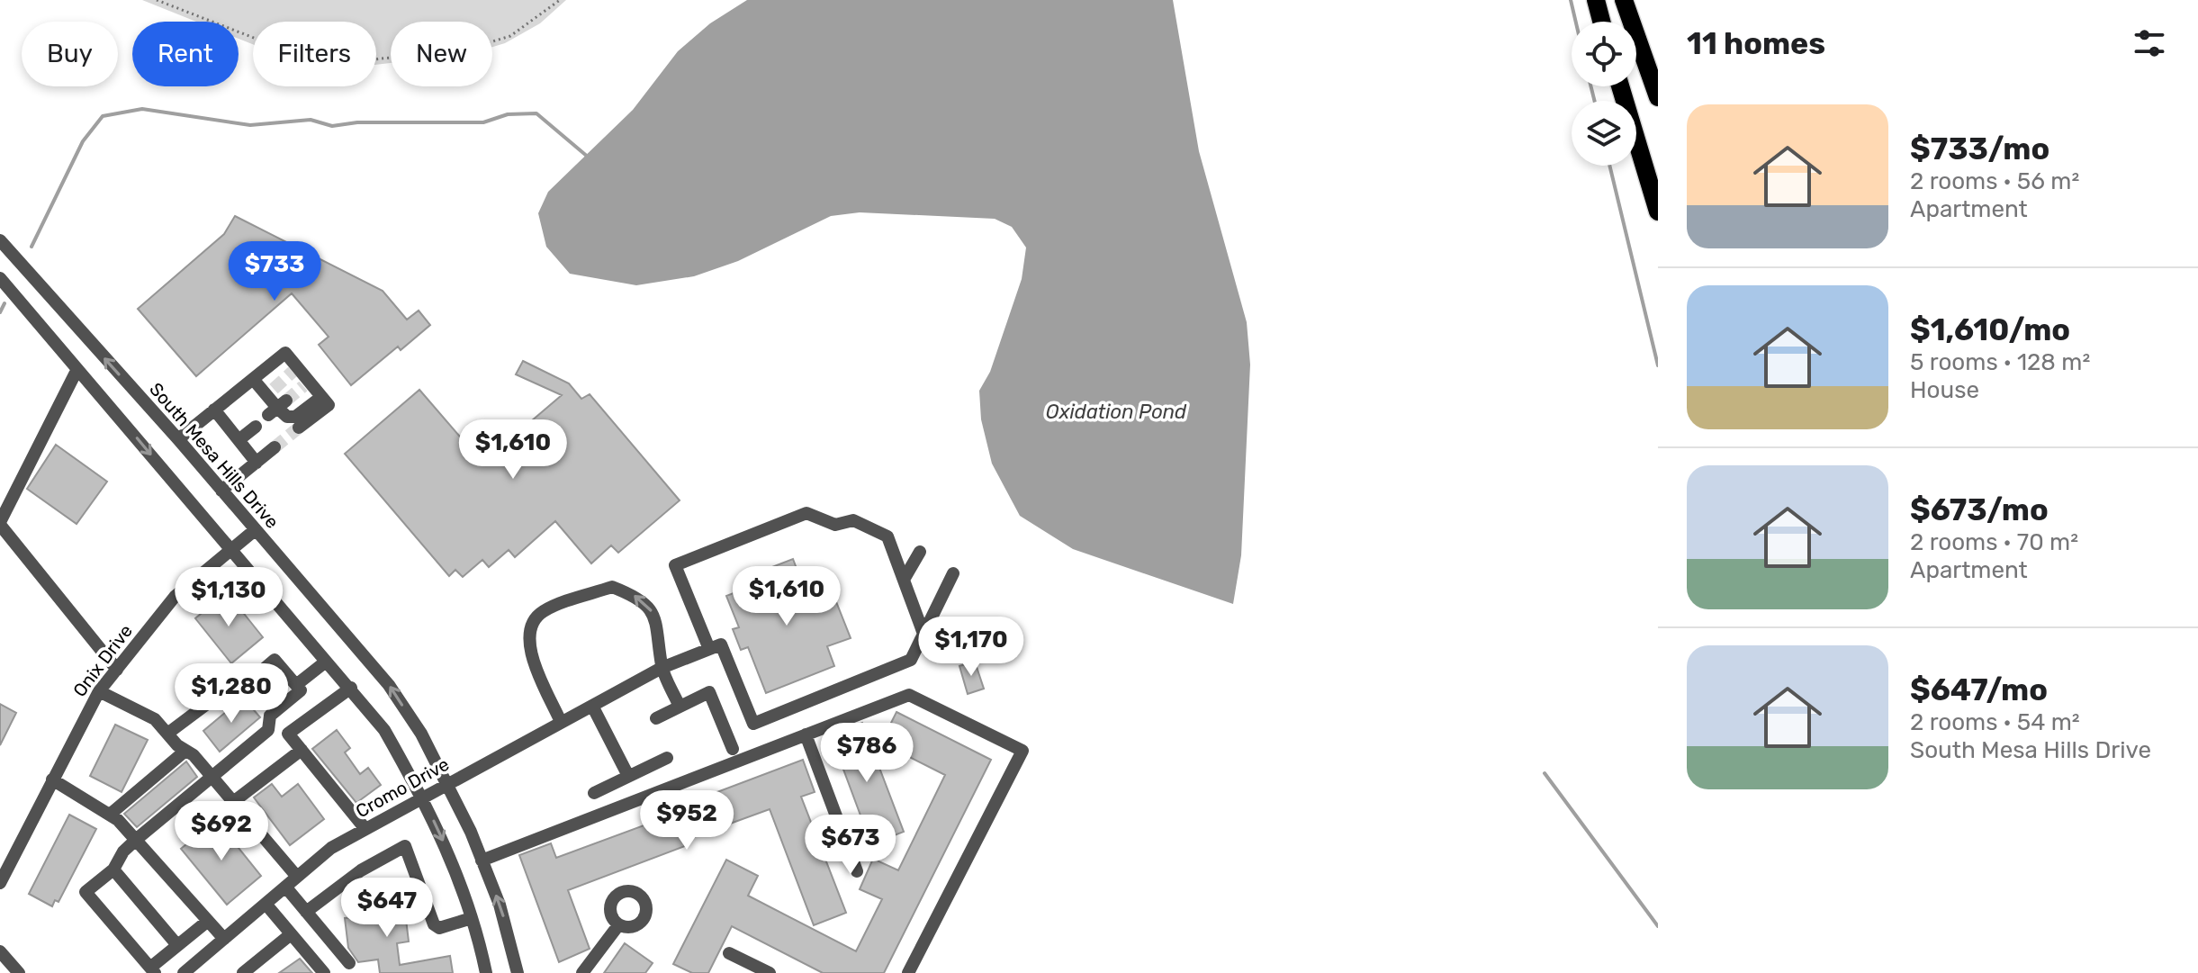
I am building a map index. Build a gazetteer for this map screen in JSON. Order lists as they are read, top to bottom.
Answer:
{
  "streets": {
    "street": ["South Mesa Hills Drive", "Onix Drive", "Cromo Drive"]
  },
  "crossings": [
    ["South Mesa Hills Drive", "Onix Drive"],
    ["South Mesa Hills Drive", "Cromo Drive"]
  ],
  "water": ["Oxidation Pond"],
  "page": {
    "heading": "11 homes",
    "chip": [
      "Buy",
      "Rent",
      "Filters",
      "New"
    ],
    "list": [
      {
        "name": "$733/mo",
        "note": "2 rooms · 56 m² · Apartment"
      },
      {
        "name": "$1,610/mo",
        "note": "5 rooms · 128 m² · House"
      },
      {
        "name": "$673/mo",
        "note": "2 rooms · 70 m² · Apartment"
      },
      {
        "name": "$647/mo",
        "note": "2 rooms · 54 m² · South Mesa Hills Drive"
      }
    ],
    "price": [
      "$733",
      "$1,610",
      "$1,610",
      "$1,130",
      "$1,170",
      "$1,280",
      "$786",
      "$952",
      "$692",
      "$673",
      "$647"
    ]
  }
}
